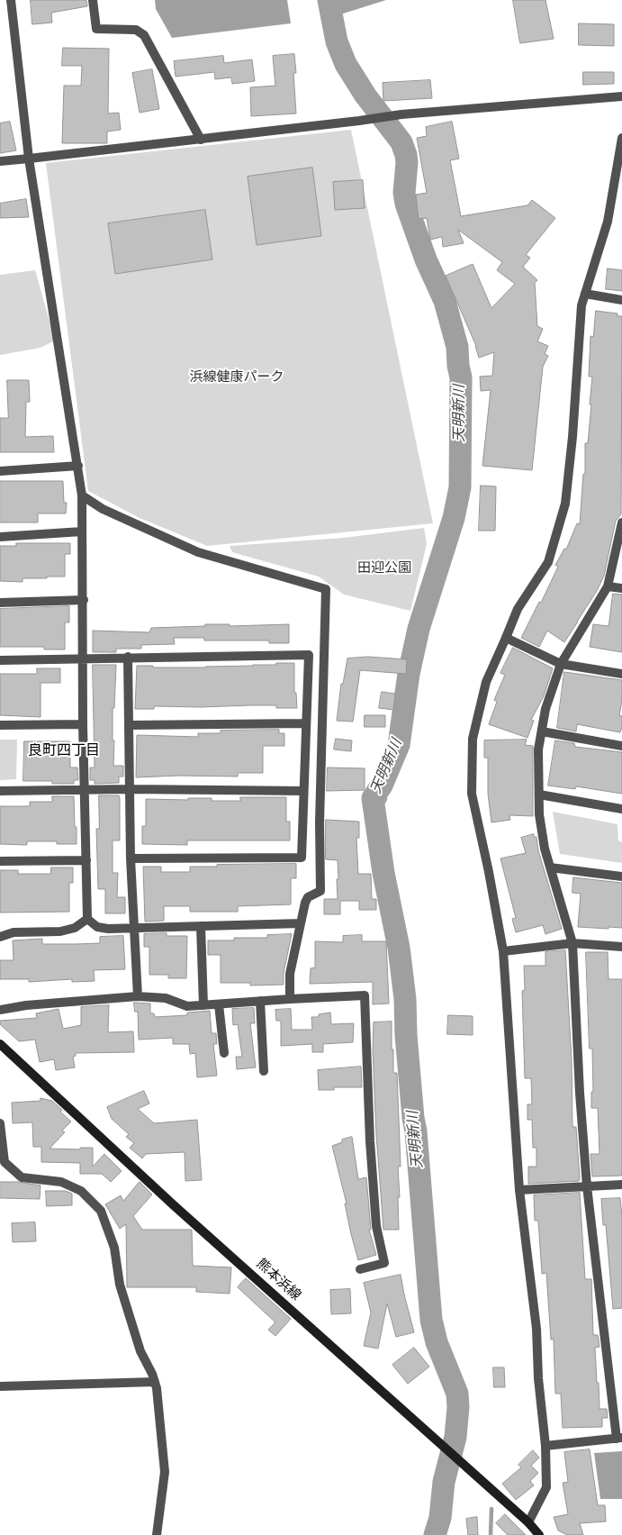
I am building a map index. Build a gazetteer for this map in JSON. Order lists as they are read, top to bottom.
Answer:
{
  "streets": {
    "main road": ["熊本浜線"]
  },
  "districts": ["良町四丁目"],
  "water": ["天明新川"],
  "parks": ["浜線健康パーク", "田迎公園"]
}
